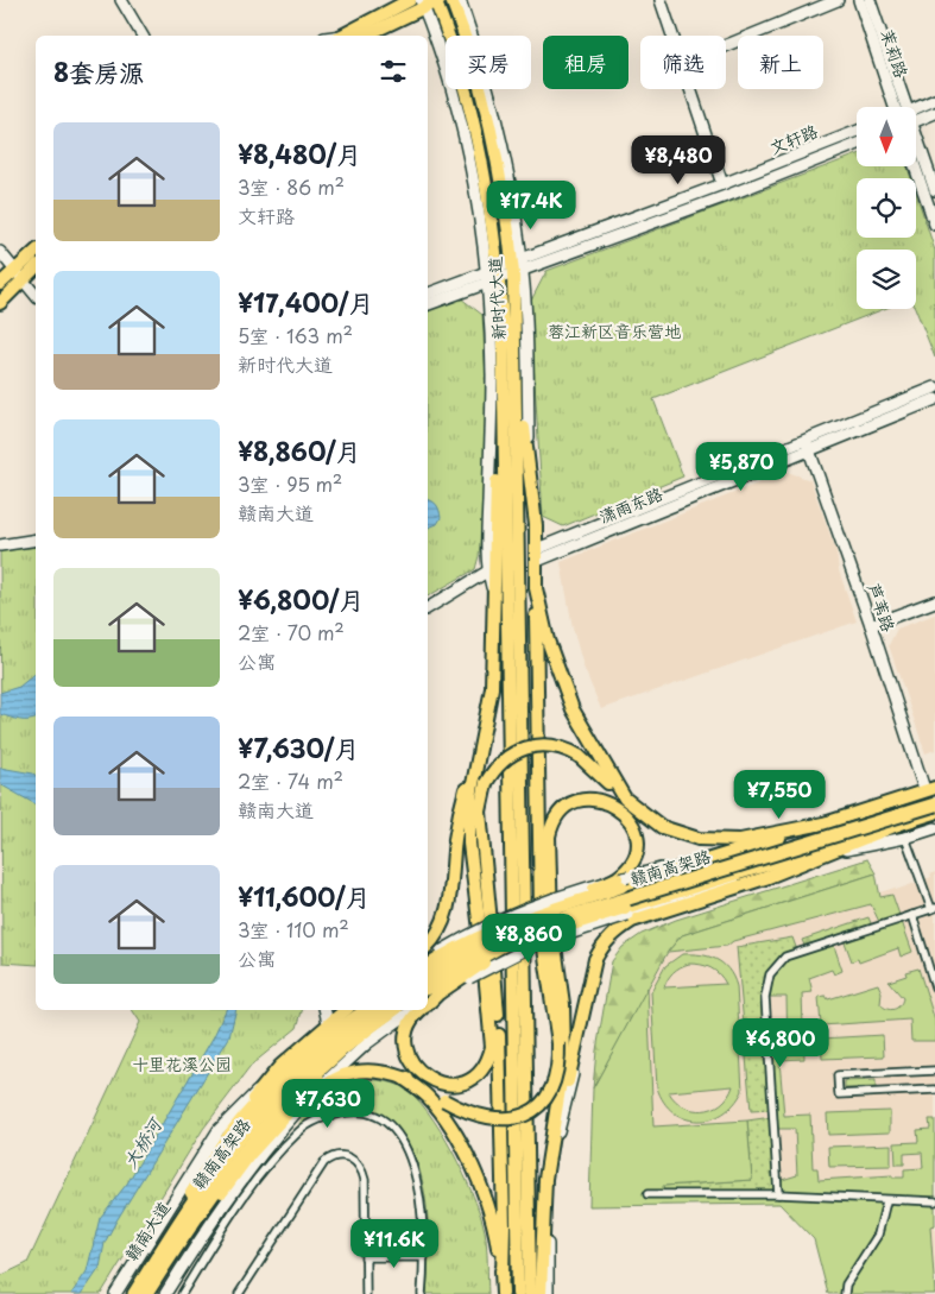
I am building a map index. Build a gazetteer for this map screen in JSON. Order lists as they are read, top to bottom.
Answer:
{
  "streets": {
    "highway": ["赣南高架路"],
    "main road": ["新时代大道", "赣南大道"],
    "street": [
      "茉莉路",
      "文轩路",
      "潇雨东路",
      "芦苇路"
    ]
  },
  "crossings": [
    ["文轩路", "新时代大道"],
    ["潇雨东路", "芦苇路"]
  ],
  "water": ["大桥河"],
  "parks": ["蓉江新区音乐营地", "十里花溪公园"],
  "north": "bottom",
  "page": {
    "chip": [
      "买房",
      "租房",
      "筛选",
      "新上"
    ],
    "heading": "8套房源",
    "list": [
      {
        "name": "¥8,480/月",
        "note": "3室 · 86 m² · 文轩路"
      },
      {
        "name": "¥17,400/月",
        "note": "5室 · 163 m² · 新时代大道"
      },
      {
        "name": "¥8,860/月",
        "note": "3室 · 95 m² · 赣南大道"
      },
      {
        "name": "¥6,800/月",
        "note": "2室 · 70 m² · 公寓"
      },
      {
        "name": "¥7,630/月",
        "note": "2室 · 74 m² · 赣南大道"
      },
      {
        "name": "¥11,600/月",
        "note": "3室 · 110 m² · 公寓"
      }
    ],
    "price": [
      "¥8,480",
      "¥17.4K",
      "¥5,870",
      "¥7,550",
      "¥8,860",
      "¥6,800",
      "¥7,630",
      "¥11.6K"
    ]
  }
}
